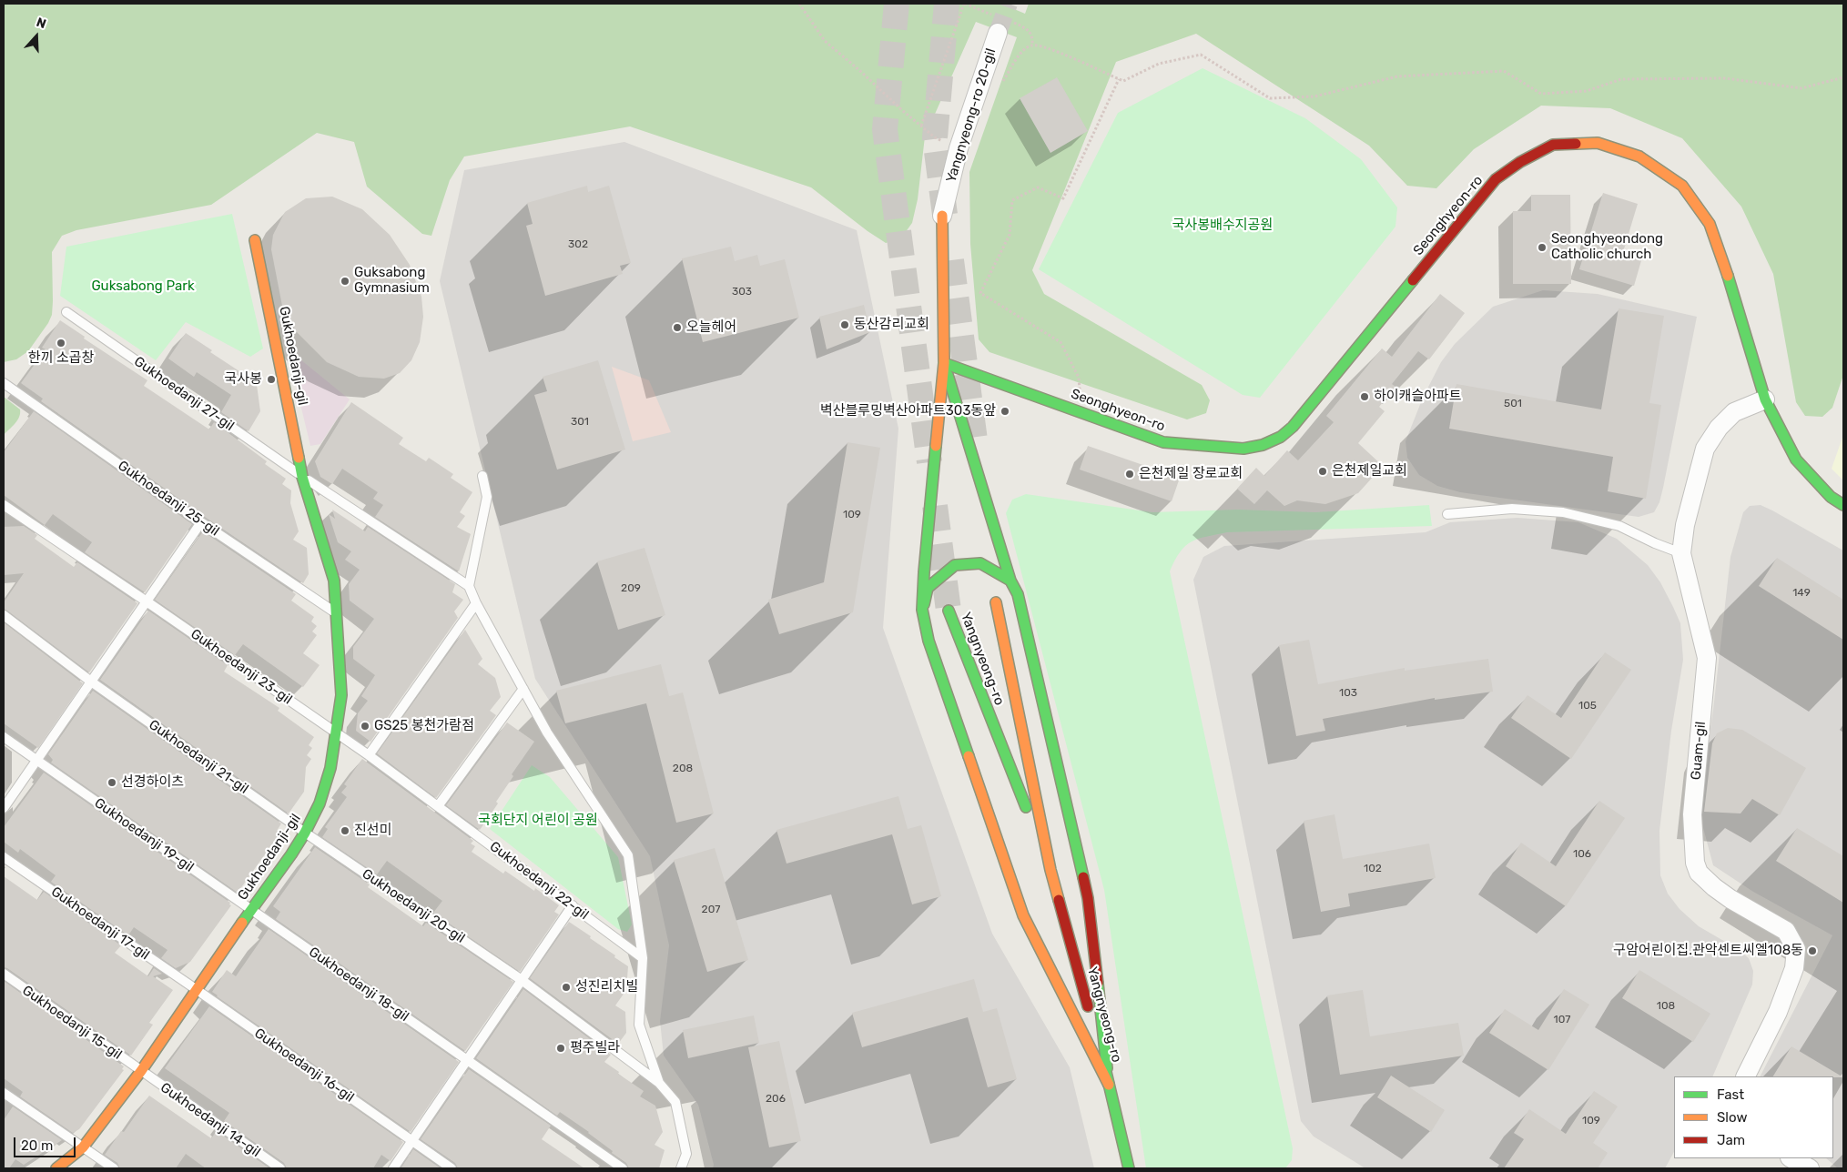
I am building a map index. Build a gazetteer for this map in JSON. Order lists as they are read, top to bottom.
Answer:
{
  "streets": {
    "main road": [
      "Yangnyeong-ro 20-gil",
      "Seonghyeon-ro",
      "Gukhoedanji-gil",
      "Yangnyeong-ro"
    ],
    "street": ["Guam-gil"],
    "lane": [
      "Gukhoedanji 27-gil",
      "Gukhoedanji 25-gil",
      "Gukhoedanji 23-gil",
      "Gukhoedanji 21-gil",
      "Gukhoedanji 19-gil",
      "Gukhoedanji 22-gil",
      "Gukhoedanji 20-gil",
      "Gukhoedanji 17-gil",
      "Gukhoedanji 18-gil",
      "Gukhoedanji 15-gil",
      "Gukhoedanji 16-gil",
      "Gukhoedanji 14-gil"
    ]
  },
  "crossings": [
    ["Yangnyeong-ro 20-gil", "Seonghyeon-ro"],
    ["Seonghyeon-ro", "Guam-gil"],
    ["Gukhoedanji-gil", "Gukhoedanji 27-gil"],
    ["Gukhoedanji-gil", "Gukhoedanji 25-gil"],
    ["Gukhoedanji-gil", "Gukhoedanji 23-gil"],
    ["Gukhoedanji-gil", "Gukhoedanji 21-gil"],
    ["Gukhoedanji-gil", "Gukhoedanji 19-gil"],
    ["Gukhoedanji-gil", "Gukhoedanji 22-gil"],
    ["Gukhoedanji-gil", "Gukhoedanji 20-gil"],
    ["Gukhoedanji-gil", "Gukhoedanji 17-gil"],
    ["Gukhoedanji-gil", "Gukhoedanji 18-gil"],
    ["Gukhoedanji-gil", "Gukhoedanji 15-gil"],
    ["Gukhoedanji-gil", "Gukhoedanji 16-gil"],
    ["Gukhoedanji-gil", "Gukhoedanji 14-gil"],
    ["Gukhoedanji 23-gil", "Gukhoedanji 22-gil"],
    ["Gukhoedanji 21-gil", "Gukhoedanji 20-gil"],
    ["Gukhoedanji 19-gil", "Gukhoedanji 18-gil"],
    ["Gukhoedanji 17-gil", "Gukhoedanji 16-gil"],
    ["Gukhoedanji 15-gil", "Gukhoedanji 14-gil"]
  ],
  "parks": ["국사봉배수지공원", "Guksabong Park", "국회단지 어린이 공원"],
  "places": [
    "Seonghyeondong Catholic church",
    "Guksabong Gymnasium",
    "동산감리교회",
    "오늘헤어",
    "한끼 소곱창",
    "국사봉",
    "하이캐슬아파트",
    "벽산블루밍벽산아파트303동앞",
    "은천제일교회",
    "은천제일 장로교회",
    "GS25 봉천가람점",
    "선경하이츠",
    "진선미",
    "구암어린이집.관악센트씨엘108동",
    "성진리치빌",
    "평주빌라"
  ],
  "house_numbers": [
    "302",
    "303",
    "501",
    "301",
    "109",
    "209",
    "149",
    "103",
    "105",
    "208",
    "106",
    "102",
    "207",
    "108",
    "107",
    "206",
    "109"
  ],
  "legend": ["Fast", "Slow", "Jam"],
  "scale_bar": "20 m",
  "north": "top"
}
